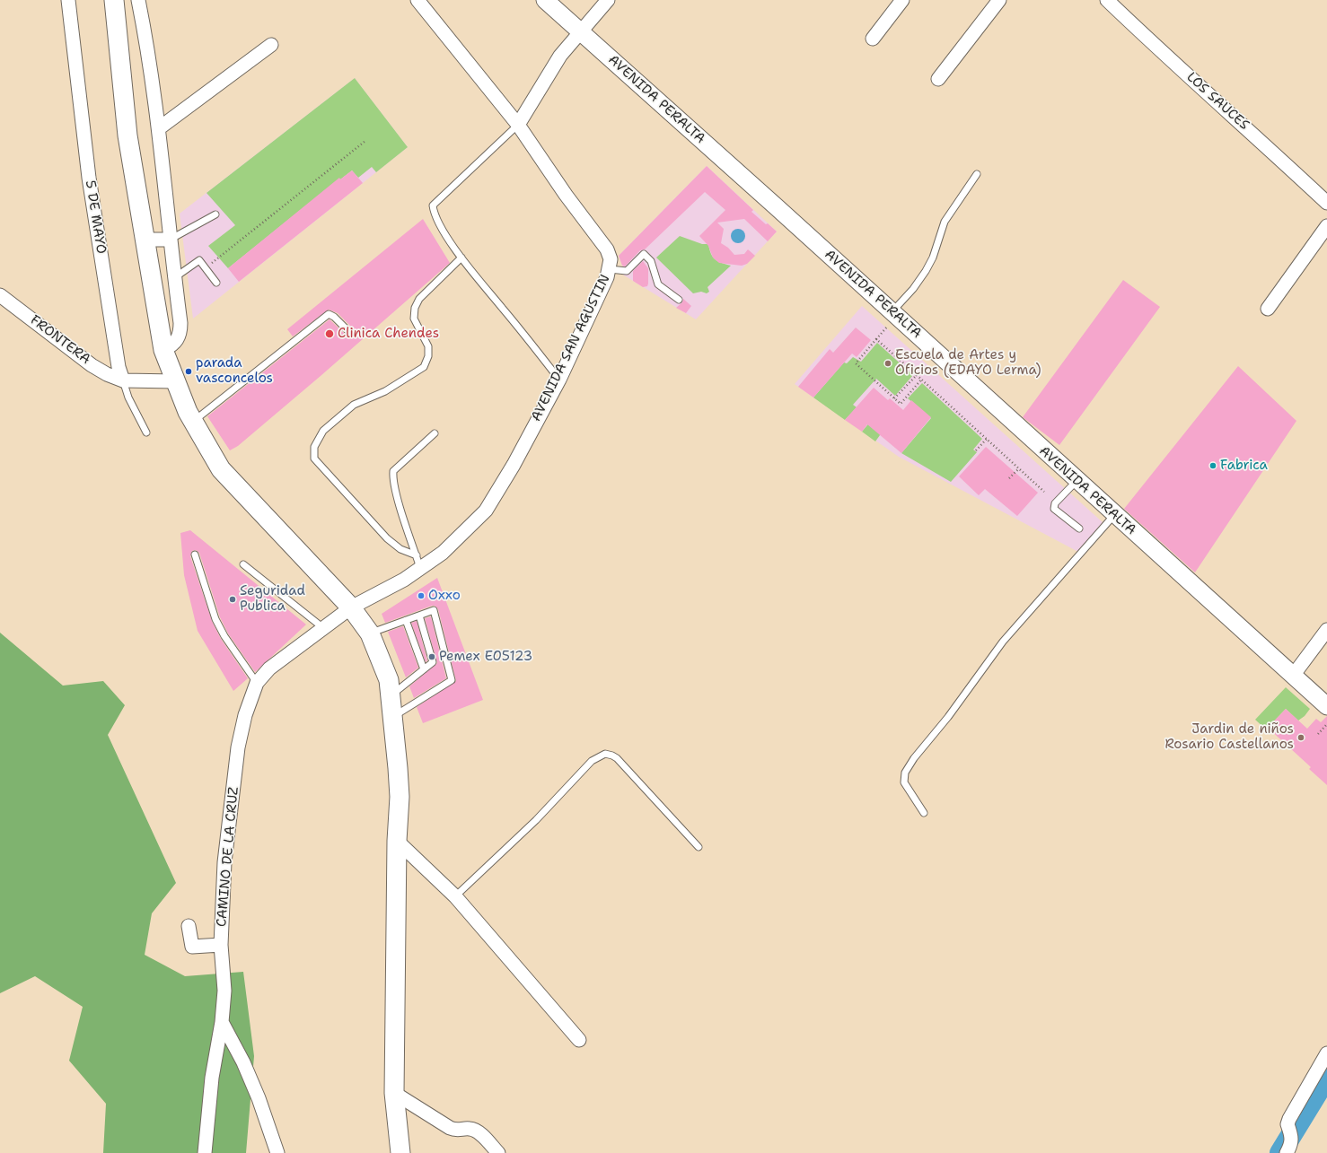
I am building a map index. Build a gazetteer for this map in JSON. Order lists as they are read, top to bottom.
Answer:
{
  "streets": {
    "street": [
      "AVENIDA PERALTA",
      "LOS SAUCES",
      "5 DE MAYO",
      "FRONTERA",
      "AVENIDA SAN AGUSTIN",
      "CAMINO DE LA CRUZ"
    ]
  },
  "crossings": [
    ["5 DE MAYO", "FRONTERA"],
    ["AVENIDA SAN AGUSTIN", "CAMINO DE LA CRUZ"]
  ],
  "places": [
    "Clinica Chendes",
    "Escuela de Artes y Oficios (EDAYO Lerma)",
    "parada vasconcelos",
    "Fabrica",
    "Oxxo",
    "Seguridad Publica",
    "Pemex E05123",
    "Jardin de niños Rosario Castellanos"
  ]
}
